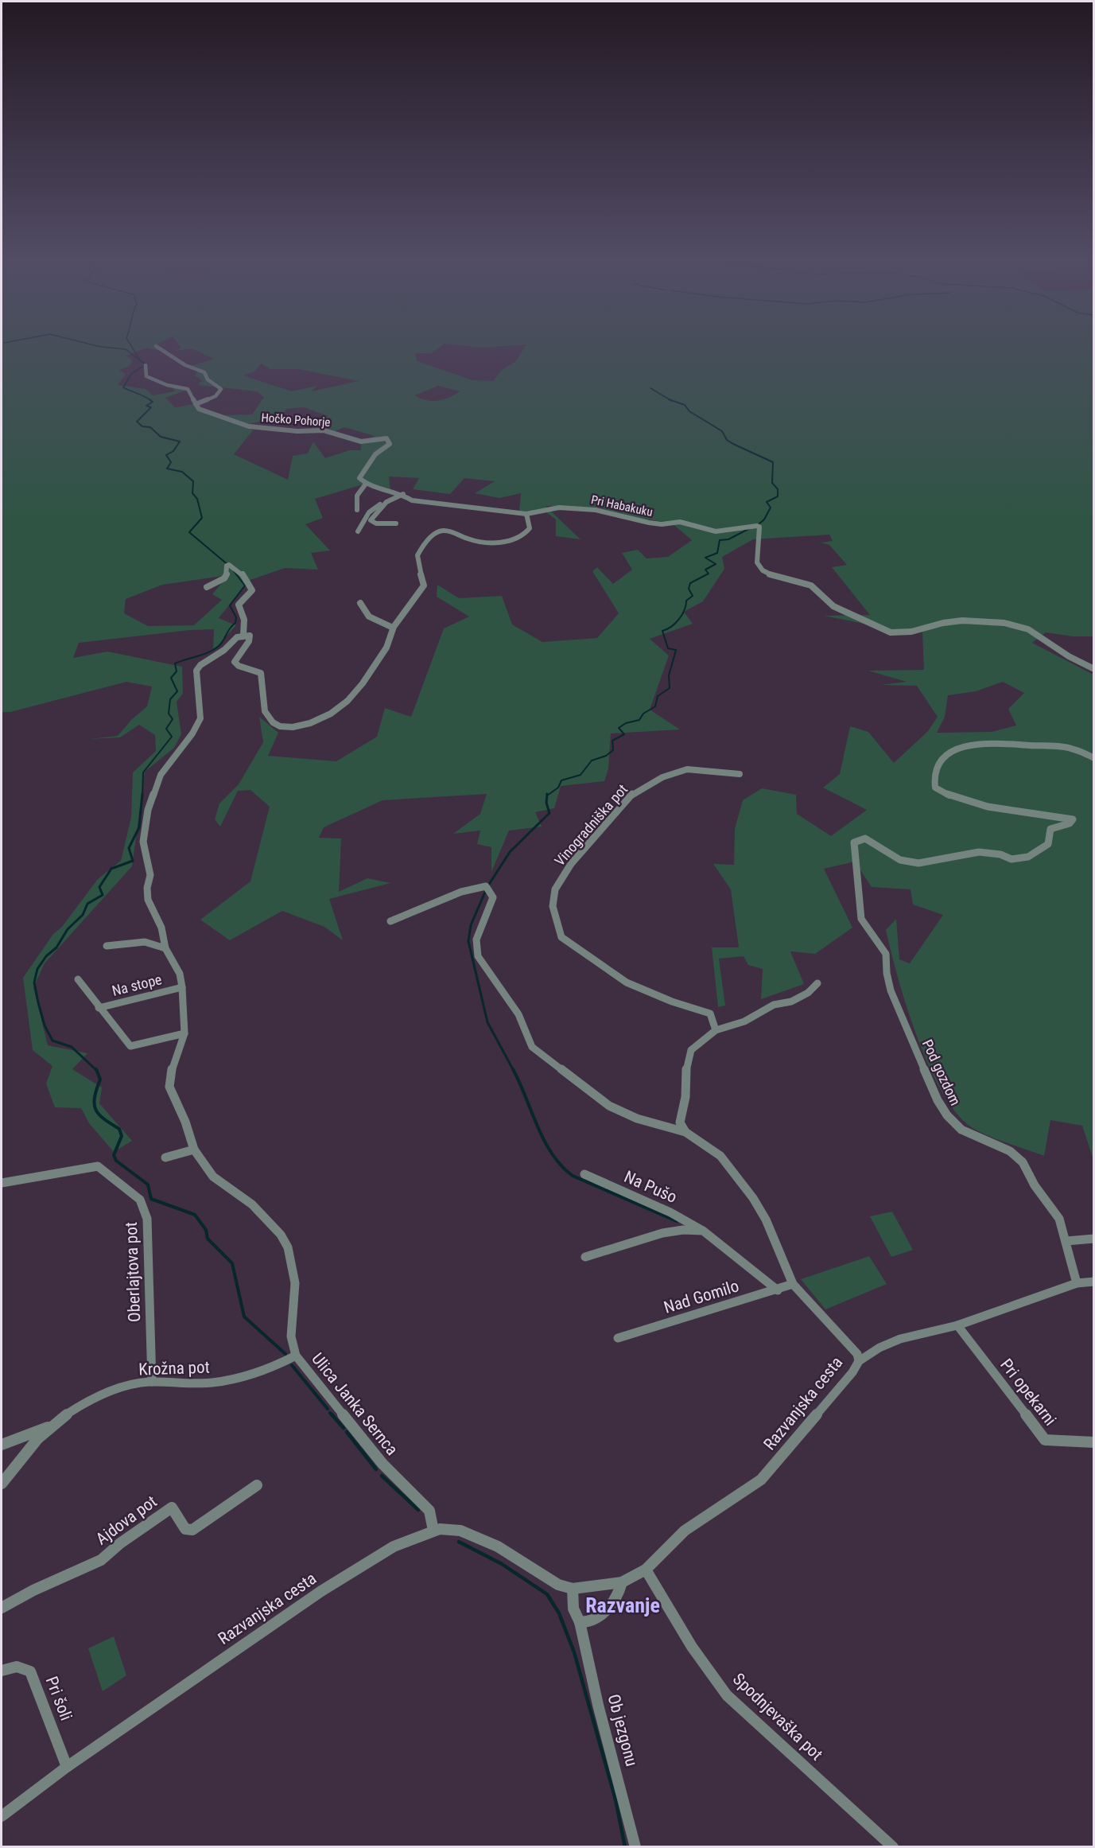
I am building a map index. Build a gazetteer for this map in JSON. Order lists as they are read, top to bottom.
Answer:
{
  "streets": {
    "street": [
      "Hočko Pohorje",
      "Pri Habakuku",
      "Vinogradniška pot",
      "Na stope",
      "Pod gozdom",
      "Na Pušo",
      "Oberlajtova pot",
      "Nad Gomilo",
      "Krožna pot",
      "Pri opekarni",
      "Razvanjska cesta",
      "Ulica Janka Sernca",
      "Ajdova pot",
      "Pri šoli",
      "Spodnjevaška pot",
      "Ob jezgonu"
    ]
  },
  "crossings": [
    ["Hočko Pohorje", "Pri Habakuku"],
    ["Na stope", "Ulica Janka Sernca"],
    ["Pod gozdom", "Razvanjska cesta"],
    ["Na Pušo", "Nad Gomilo"],
    ["Oberlajtova pot", "Krožna pot"],
    ["Krožna pot", "Ulica Janka Sernca"],
    ["Pri opekarni", "Razvanjska cesta"],
    ["Razvanjska cesta", "Ulica Janka Sernca"],
    ["Razvanjska cesta", "Pri šoli"],
    ["Razvanjska cesta", "Spodnjevaška pot"]
  ],
  "districts": ["Razvanje"]
}
